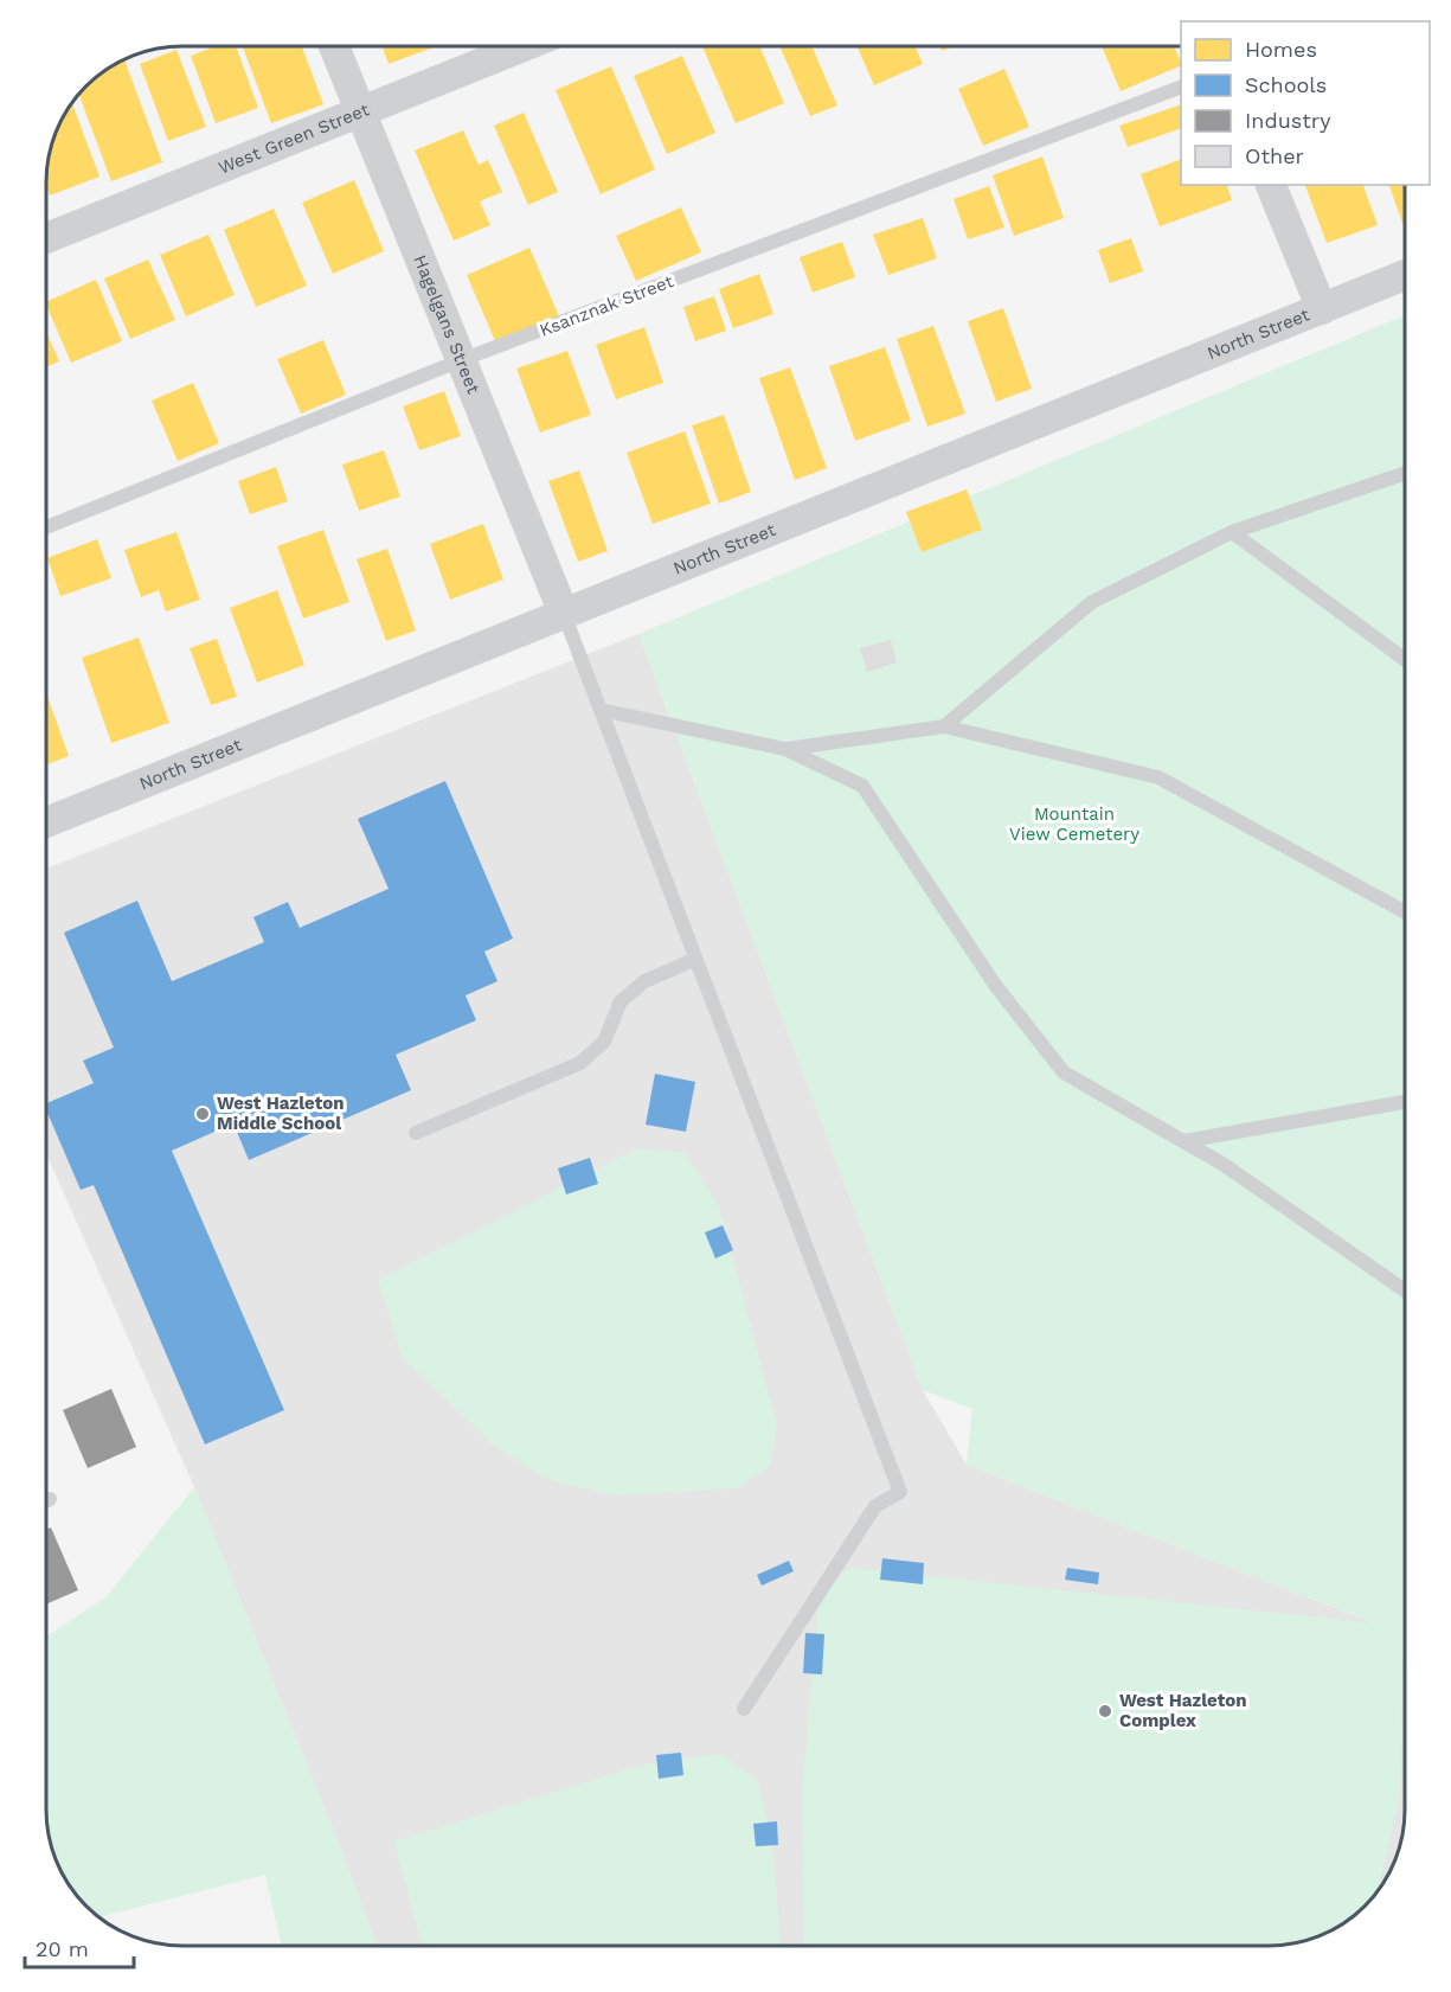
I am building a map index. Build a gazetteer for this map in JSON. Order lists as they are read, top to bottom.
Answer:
{
  "streets": {
    "street": ["West Green Street", "Hagelgans Street", "North Street"],
    "lane": ["Ksanznak Street"]
  },
  "crossings": [
    ["West Green Street", "Hagelgans Street"],
    ["Ksanznak Street", "Hagelgans Street"],
    ["Hagelgans Street", "North Street"]
  ],
  "parks": ["Mountain View Cemetery"],
  "places": ["West Hazleton Middle School", "West Hazleton Complex"],
  "legend": [
    "Homes",
    "Schools",
    "Industry",
    "Other"
  ],
  "scale_bar": "20 m"
}
